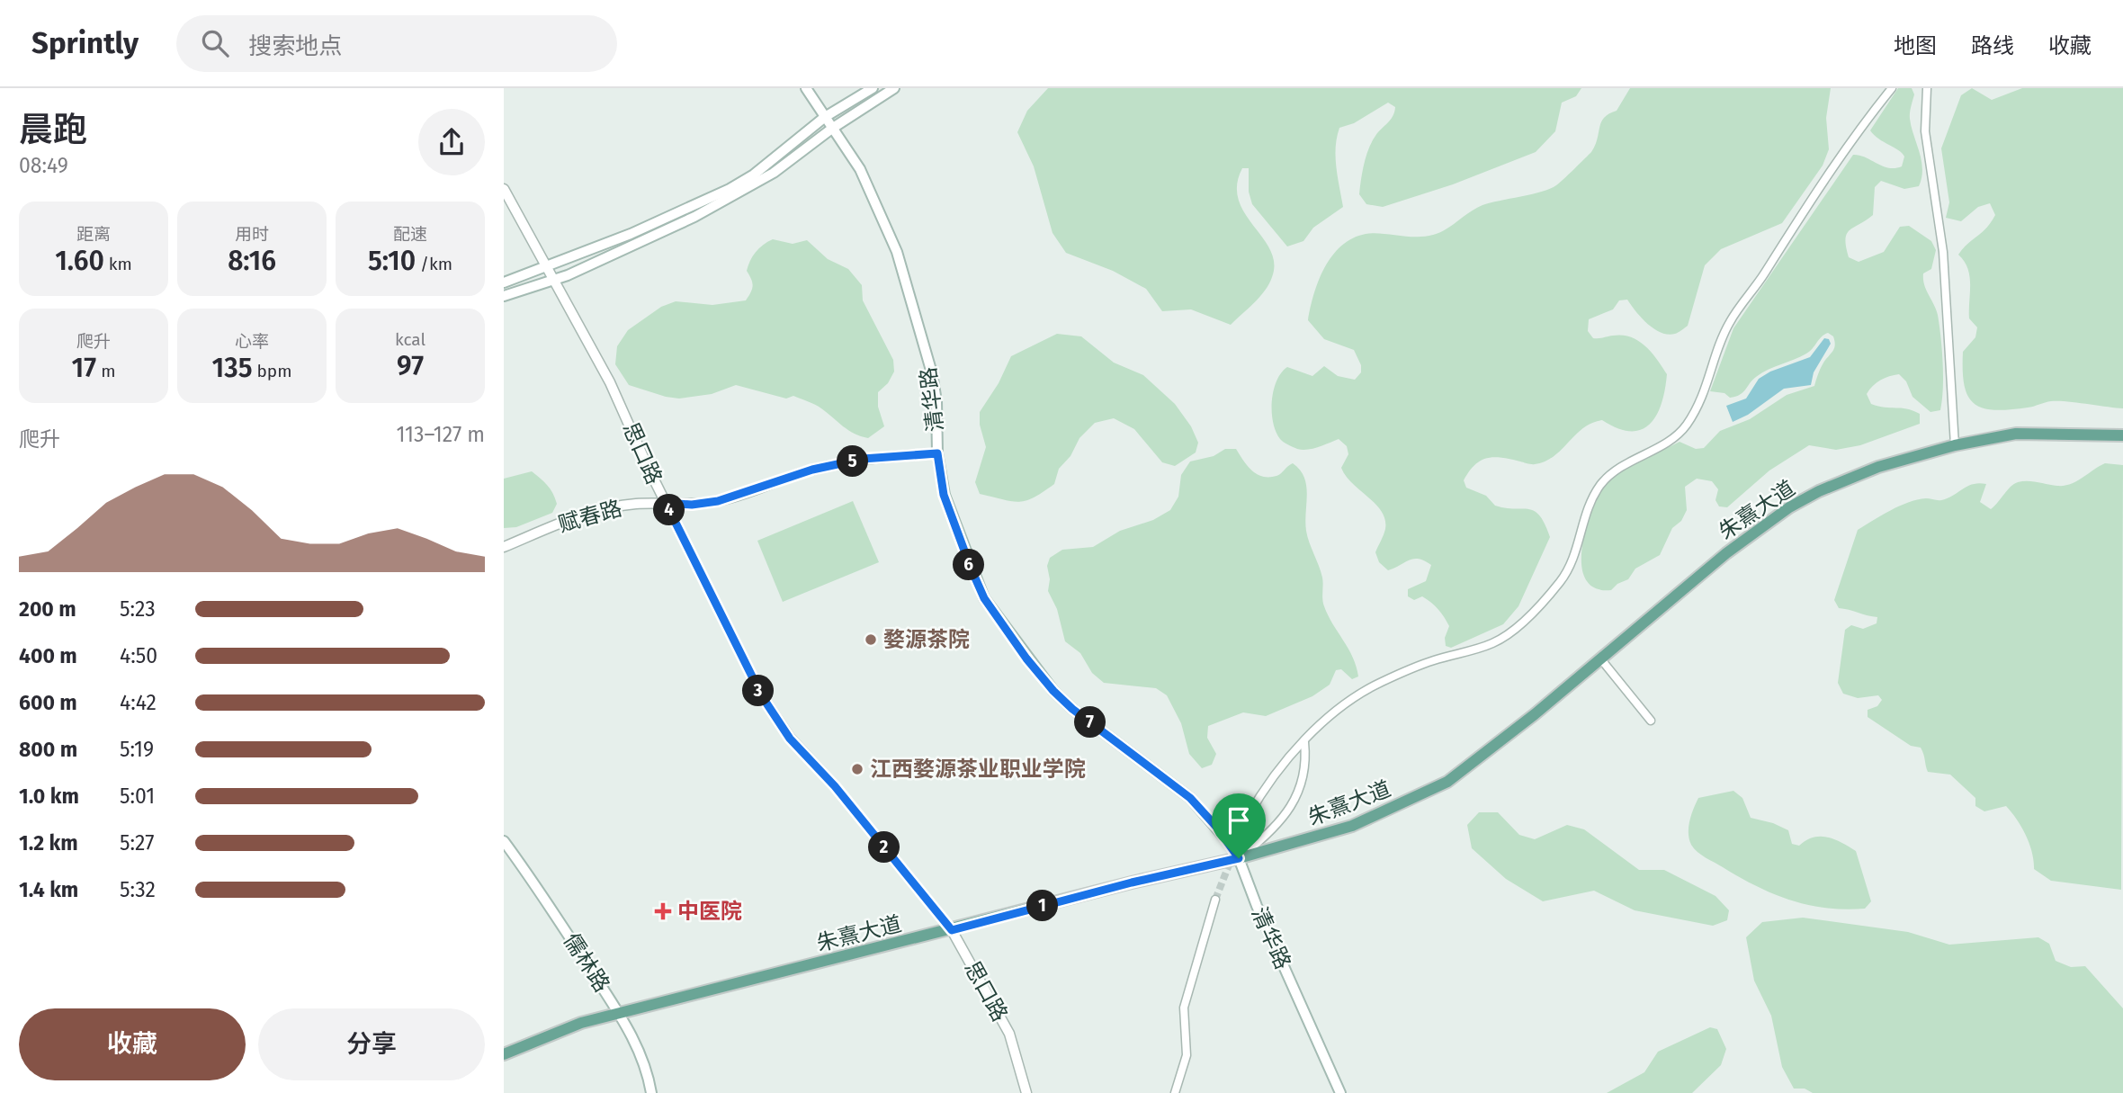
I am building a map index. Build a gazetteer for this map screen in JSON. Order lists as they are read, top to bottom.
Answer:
{
  "streets": {
    "main road": ["清华路", "朱熹大道", "儒林路"],
    "street": ["思口路", "赋春路"]
  },
  "crossings": [
    ["清华路", "朱熹大道"],
    ["清华路", "赋春路"],
    ["思口路", "朱熹大道"],
    ["思口路", "赋春路"],
    ["朱熹大道", "儒林路"]
  ],
  "places": {
    "other": ["婺源茶院", "江西婺源茶业职业学院"],
    "health": ["中医院"]
  },
  "page": {
    "header": "Sprintly",
    "search": "搜索地点",
    "nav": ["地图", "路线", "收藏"],
    "heading": ["晨跑", "08:49"],
    "stats": [
      ["距离", "1.60 km"],
      ["用时", "8:16"],
      ["配速", "5:10 /km"],
      ["爬升", "17 m"],
      ["心率", "135 bpm"],
      ["kcal", "97"]
    ],
    "chart": ["爬升", "113–127 m"],
    "pins": [
      "5",
      "4",
      "6",
      "3",
      "7",
      "2",
      "1"
    ],
    "list": [
      {
        "name": "200 m",
        "note": "5:23"
      },
      {
        "name": "400 m",
        "note": "4:50"
      },
      {
        "name": "600 m",
        "note": "4:42"
      },
      {
        "name": "800 m",
        "note": "5:19"
      },
      {
        "name": "1.0 km",
        "note": "5:01"
      },
      {
        "name": "1.2 km",
        "note": "5:27"
      },
      {
        "name": "1.4 km",
        "note": "5:32"
      }
    ],
    "buttons": ["收藏", "分享"]
  }
}
